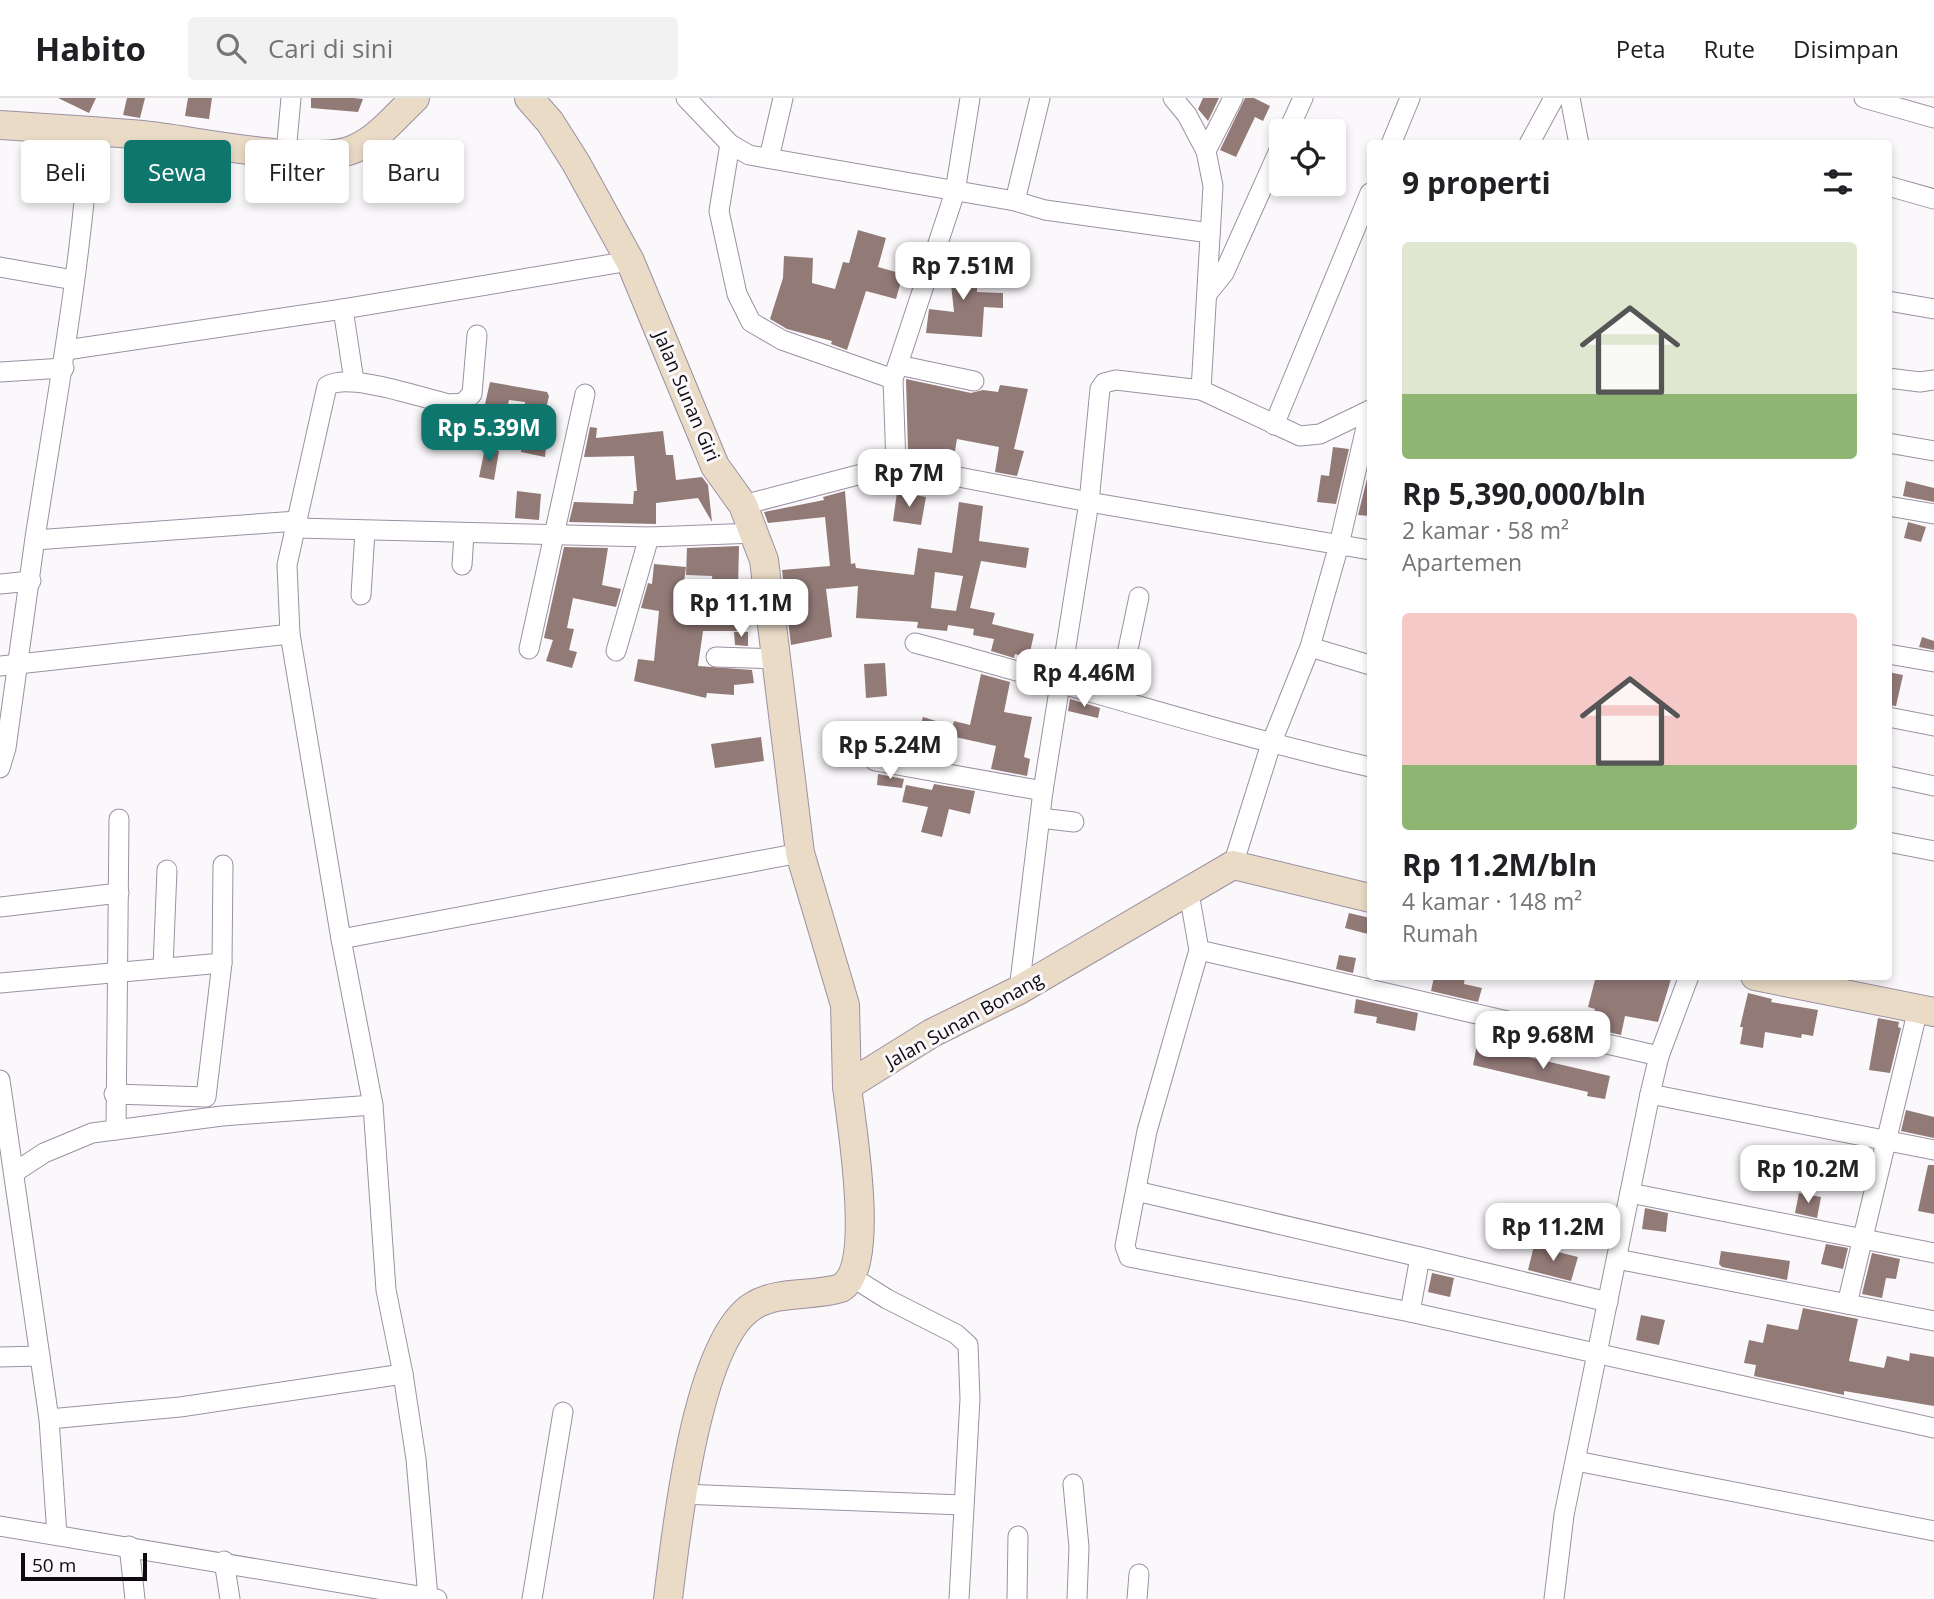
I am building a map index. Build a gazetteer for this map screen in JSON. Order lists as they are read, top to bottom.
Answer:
{
  "streets": {
    "street": ["Jalan Sunan Giri", "Jalan Sunan Bonang"]
  },
  "crossings": [
    ["Jalan Sunan Giri", "Jalan Sunan Bonang"]
  ],
  "scale_bar": "50 m",
  "page": {
    "header": "Habito",
    "search": "Cari di sini",
    "nav": ["Peta", "Rute", "Disimpan"],
    "chip": [
      "Beli",
      "Sewa",
      "Filter",
      "Baru"
    ],
    "heading": "9 properti",
    "list": [
      {
        "name": "Rp 5,390,000/bln",
        "note": "2 kamar · 58 m² · Apartemen"
      },
      {
        "name": "Rp 11.2M/bln",
        "note": "4 kamar · 148 m² · Rumah"
      }
    ],
    "price": [
      "Rp 7.51M",
      "Rp 5.39M",
      "Rp 7M",
      "Rp 11.1M",
      "Rp 4.46M",
      "Rp 5.24M",
      "Rp 9.68M",
      "Rp 10.2M",
      "Rp 11.2M"
    ],
    "scale": "50 m"
  }
}
